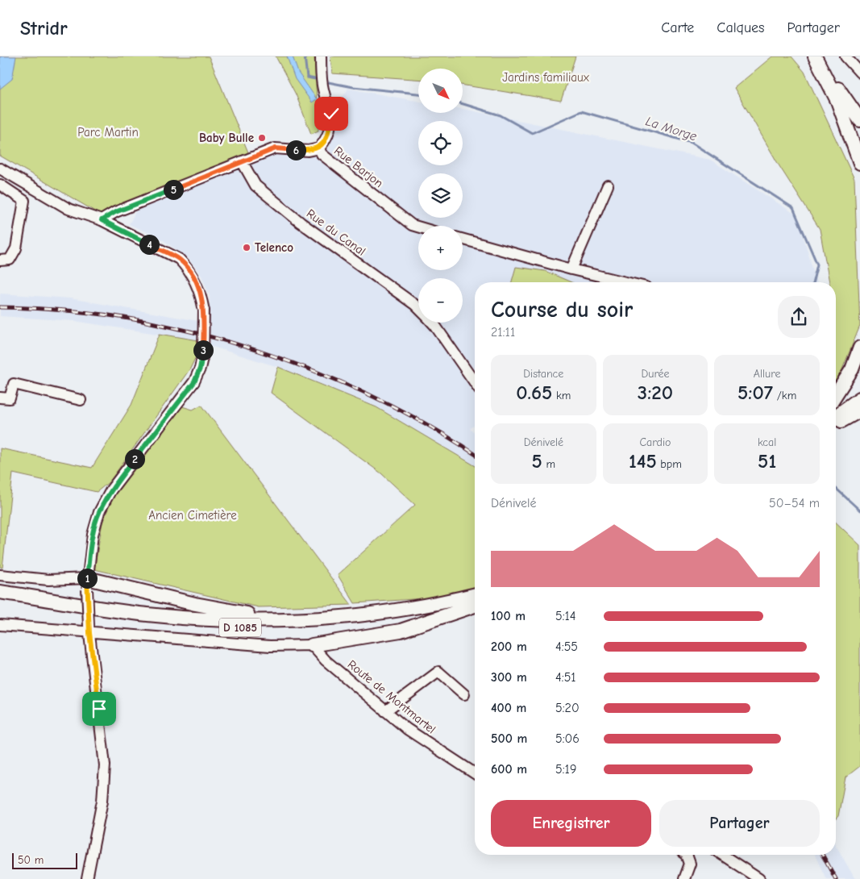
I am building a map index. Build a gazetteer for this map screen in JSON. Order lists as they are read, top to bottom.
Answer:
{
  "streets": {
    "main road": ["D 1085"],
    "street": ["Rue Barjon", "Rue du Canal", "Route de Montmartel"]
  },
  "crossings": [
    ["Rue Barjon", "Rue du Canal"]
  ],
  "water": ["La Morge"],
  "parks": ["Jardins familiaux", "Parc Martin", "Ancien Cimetière"],
  "places": ["Baby Bulle", "Telenco"],
  "scale_bar": "50 m",
  "north": "bottom right",
  "page": {
    "header": "Stridr",
    "nav": ["Carte", "Calques", "Partager"],
    "map_buttons": ["+", "−"],
    "pins": [
      "6",
      "5",
      "4",
      "3",
      "2",
      "1"
    ],
    "heading": ["Course du soir", "21:11"],
    "stats": [
      ["Distance", "0.65 km"],
      ["Durée", "3:20"],
      ["Allure", "5:07 /km"],
      ["Dénivelé", "5 m"],
      ["Cardio", "145 bpm"],
      ["kcal", "51"]
    ],
    "chart": ["Dénivelé", "50–54 m"],
    "list": [
      {
        "name": "100 m",
        "note": "5:14"
      },
      {
        "name": "200 m",
        "note": "4:55"
      },
      {
        "name": "300 m",
        "note": "4:51"
      },
      {
        "name": "400 m",
        "note": "5:20"
      },
      {
        "name": "500 m",
        "note": "5:06"
      },
      {
        "name": "600 m",
        "note": "5:19"
      }
    ],
    "buttons": ["Enregistrer", "Partager"],
    "scale": "50 m"
  }
}
